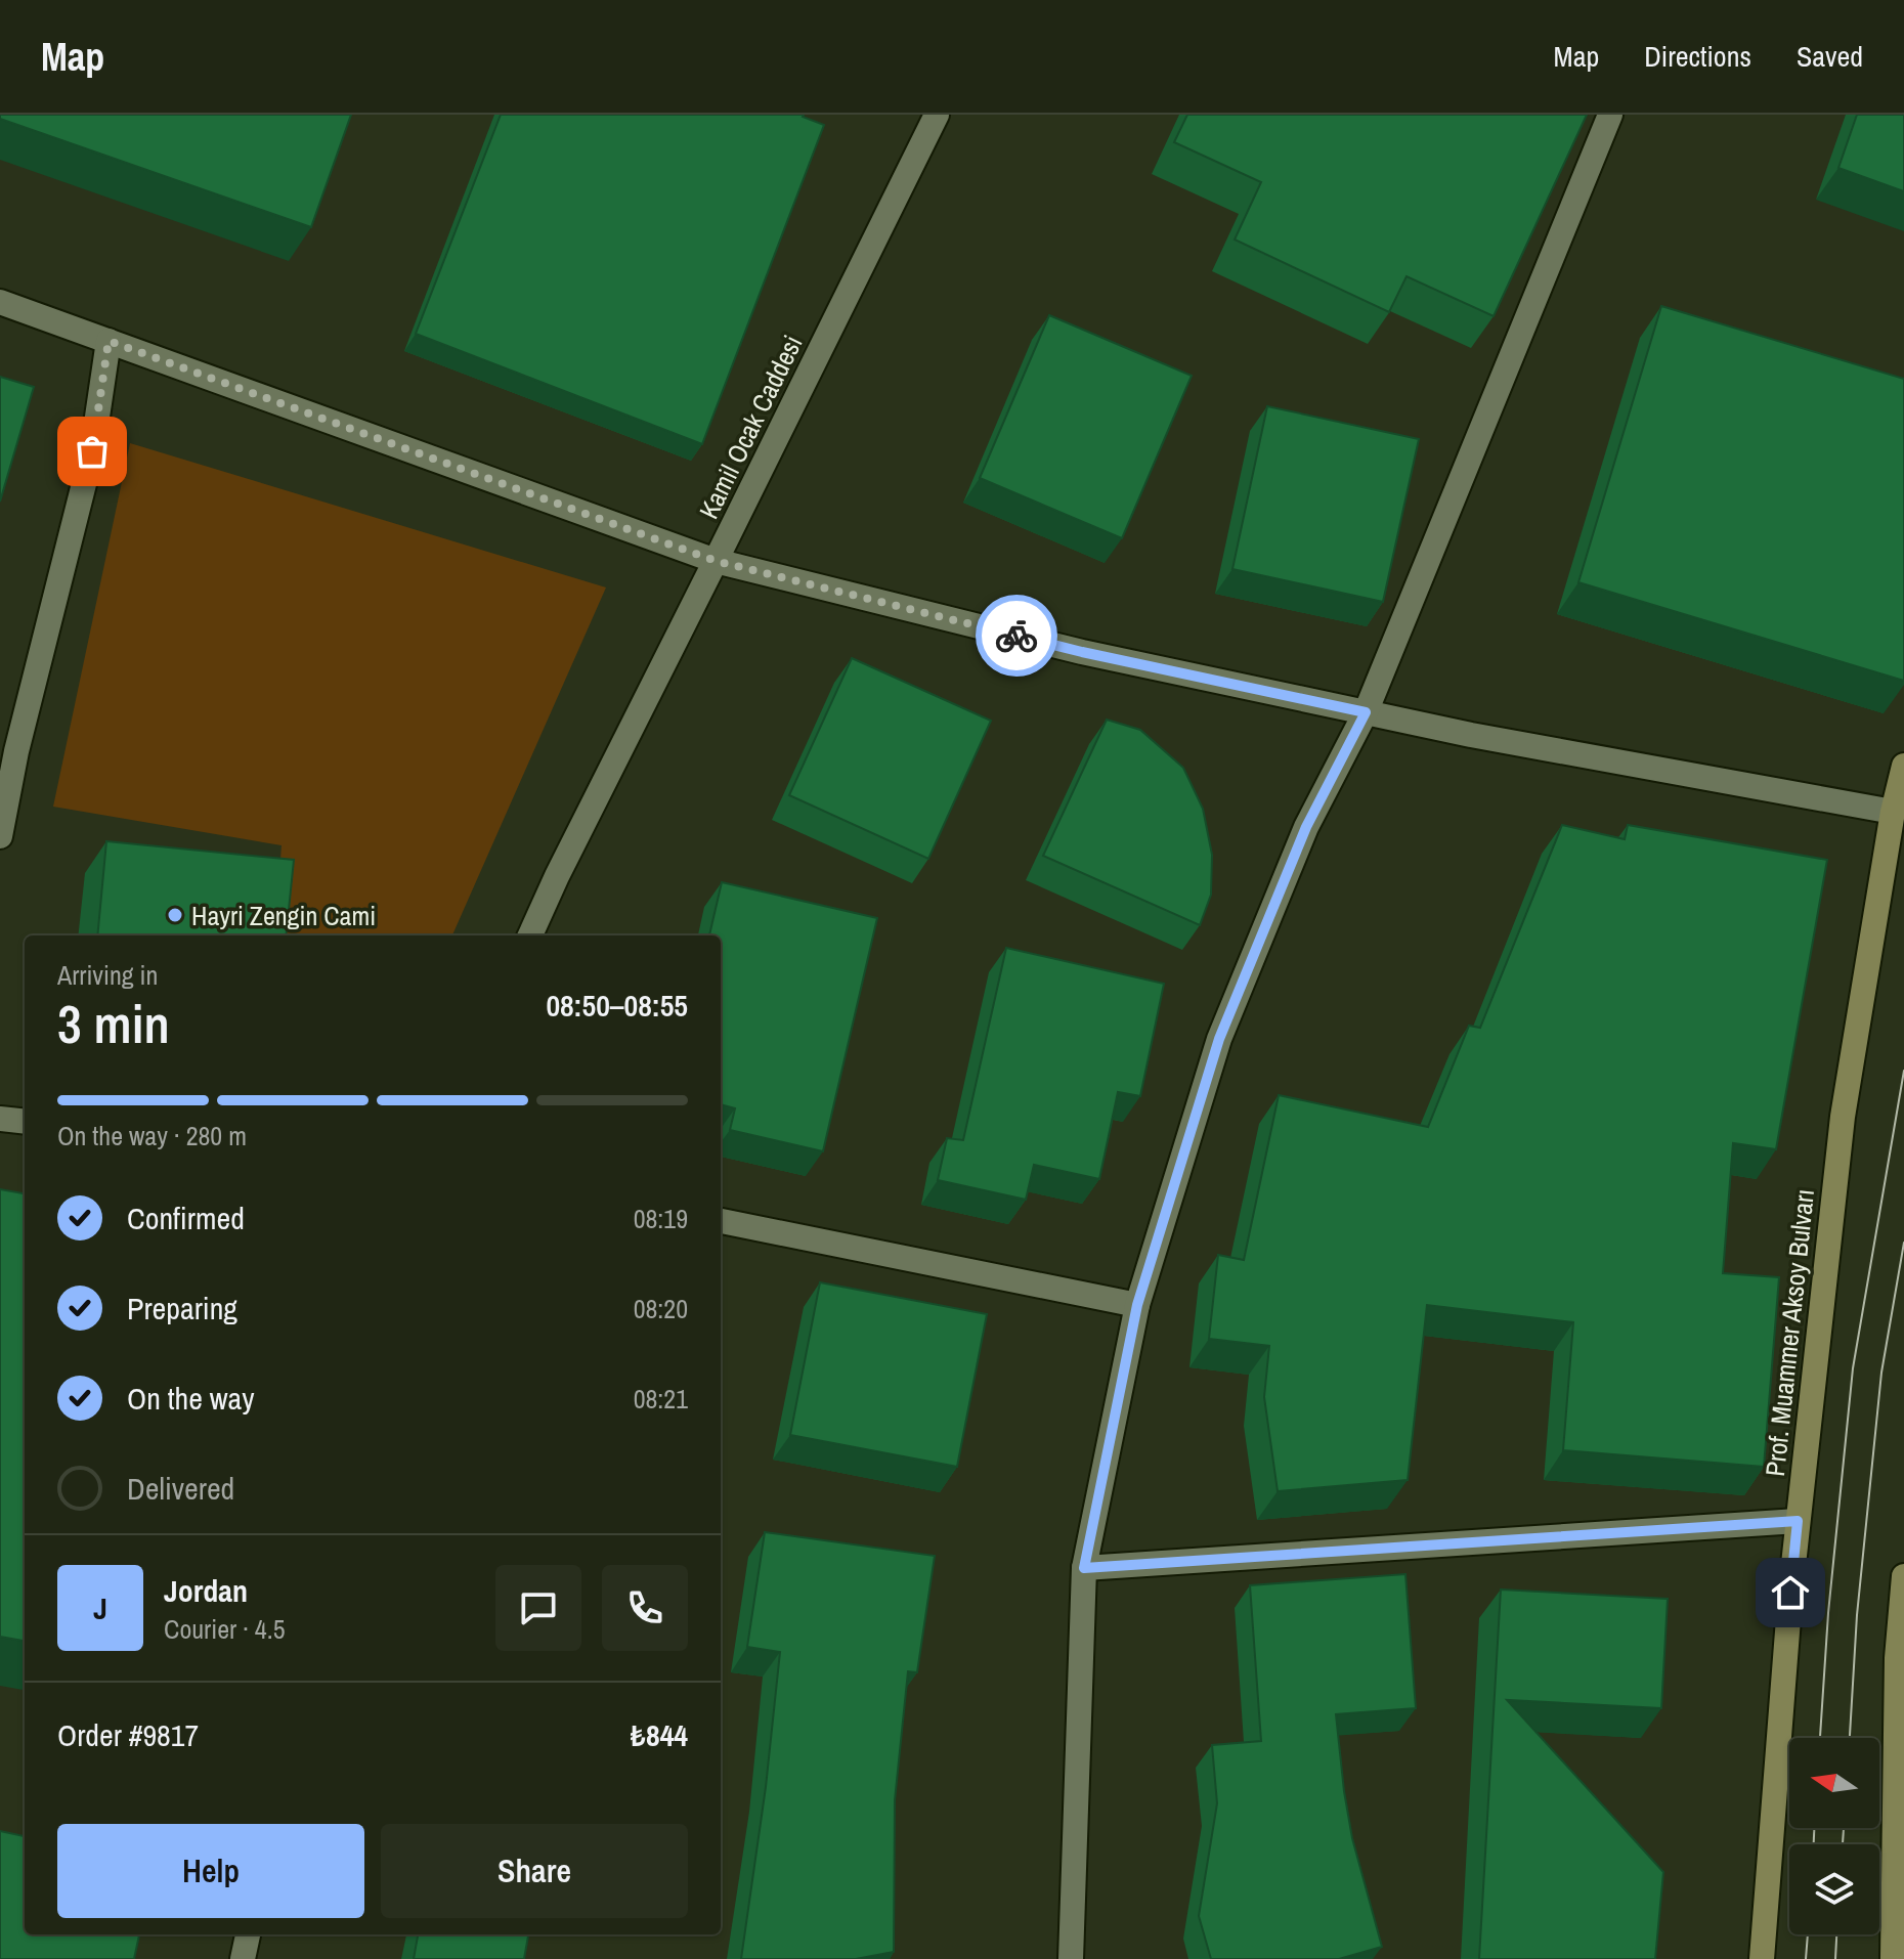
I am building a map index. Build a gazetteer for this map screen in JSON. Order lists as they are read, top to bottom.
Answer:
{
  "streets": {
    "main road": ["Prof. Muammer Aksoy Bulvarı"],
    "street": ["Kamil Ocak Caddesi"]
  },
  "places": ["Hayri Zengin Cami"],
  "north": "left",
  "page": {
    "header": "Map",
    "nav": ["Map", "Directions", "Saved"],
    "heading": ["3 min", "Arriving in", "08:50–08:55"],
    "panel": [
      "Jordan",
      "Courier · 4.5",
      "Order #9817",
      "₺844"
    ],
    "bar": "On the way · 280 m",
    "list": [
      ["Confirmed", "08:19"],
      ["Preparing", "08:20"],
      ["On the way", "08:21"],
      "Delivered"
    ],
    "round": "J",
    "buttons": ["Help", "Share"]
  }
}
